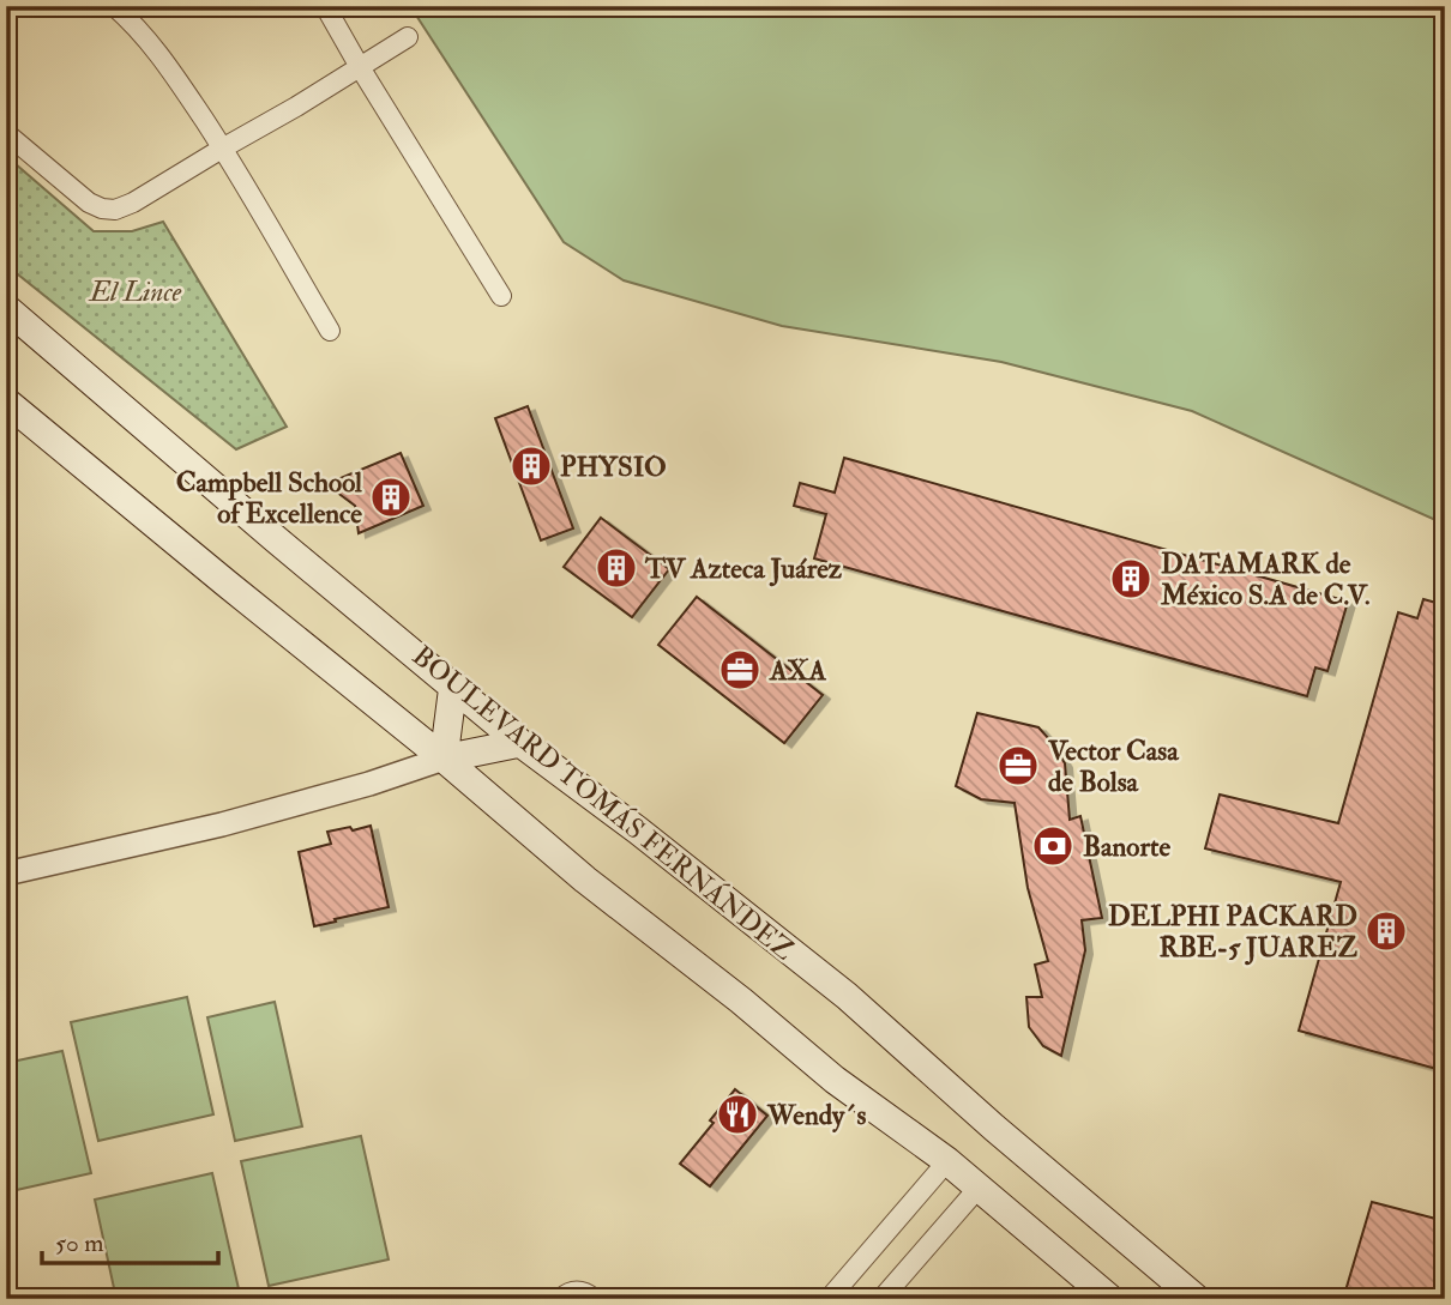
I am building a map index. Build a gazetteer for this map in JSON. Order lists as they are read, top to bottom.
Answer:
{
  "streets": {
    "main road": ["BOULEVARD TOMÁS FERNÁNDEZ"]
  },
  "parks": ["El Lince"],
  "places": {
    "building": [
      "PHYSIO",
      "Campbell School of Excellence",
      "TV Azteca Juárez",
      "DATAMARK de México S.A de C.V.",
      "DELPHI PACKARD RBE-5 JUAREZ"
    ],
    "office": ["AXA", "Vector Casa de Bolsa"],
    "bank": ["Banorte"],
    "restaurant": ["Wendy´s"]
  },
  "scale_bar": "50 m"
}
